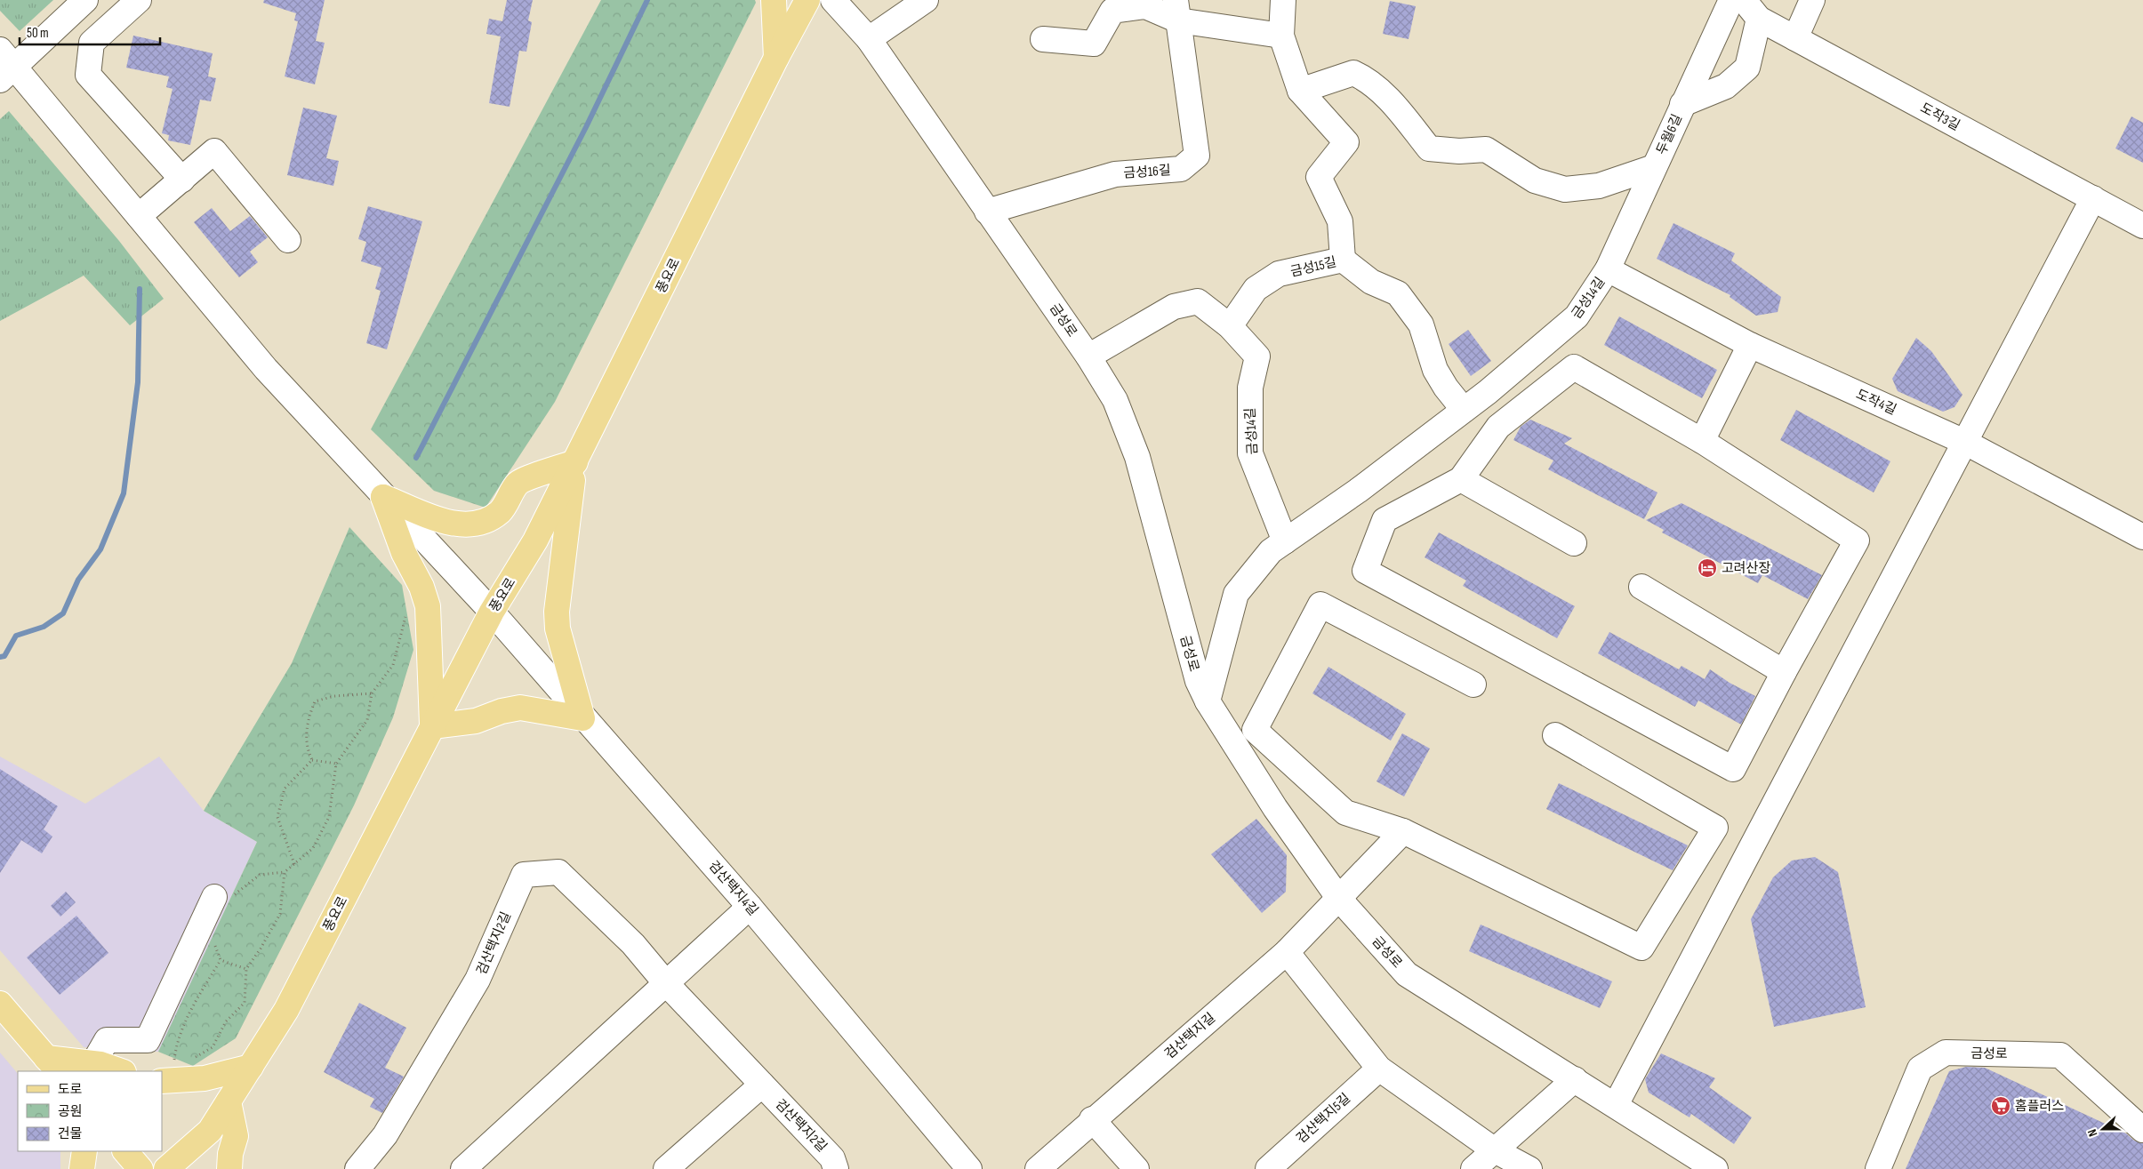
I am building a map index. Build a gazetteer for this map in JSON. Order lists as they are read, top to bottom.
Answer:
{
  "streets": {
    "main road": ["풍요로"],
    "street": [
      "도작3길",
      "두월6길",
      "금성16길",
      "금성15길",
      "금성14길",
      "금성로",
      "도작4길",
      "검산택지4길",
      "검산택지2길",
      "검산택지길",
      "검산택지5길"
    ]
  },
  "crossings": [
    ["두월6길", "금성14길"],
    ["두월6길", "도작4길"],
    ["금성16길", "금성로"],
    ["금성15길", "금성14길"],
    ["풍요로", "검산택지4길"],
    ["금성14길", "금성로"],
    ["금성14길", "도작4길"],
    ["금성로", "검산택지길"]
  ],
  "places": {
    "hotel": ["고려산장"],
    "supermarket": ["홈플러스"]
  },
  "legend": ["도로", "공원", "건물"],
  "scale_bar": "50 m",
  "north": "left"
}
